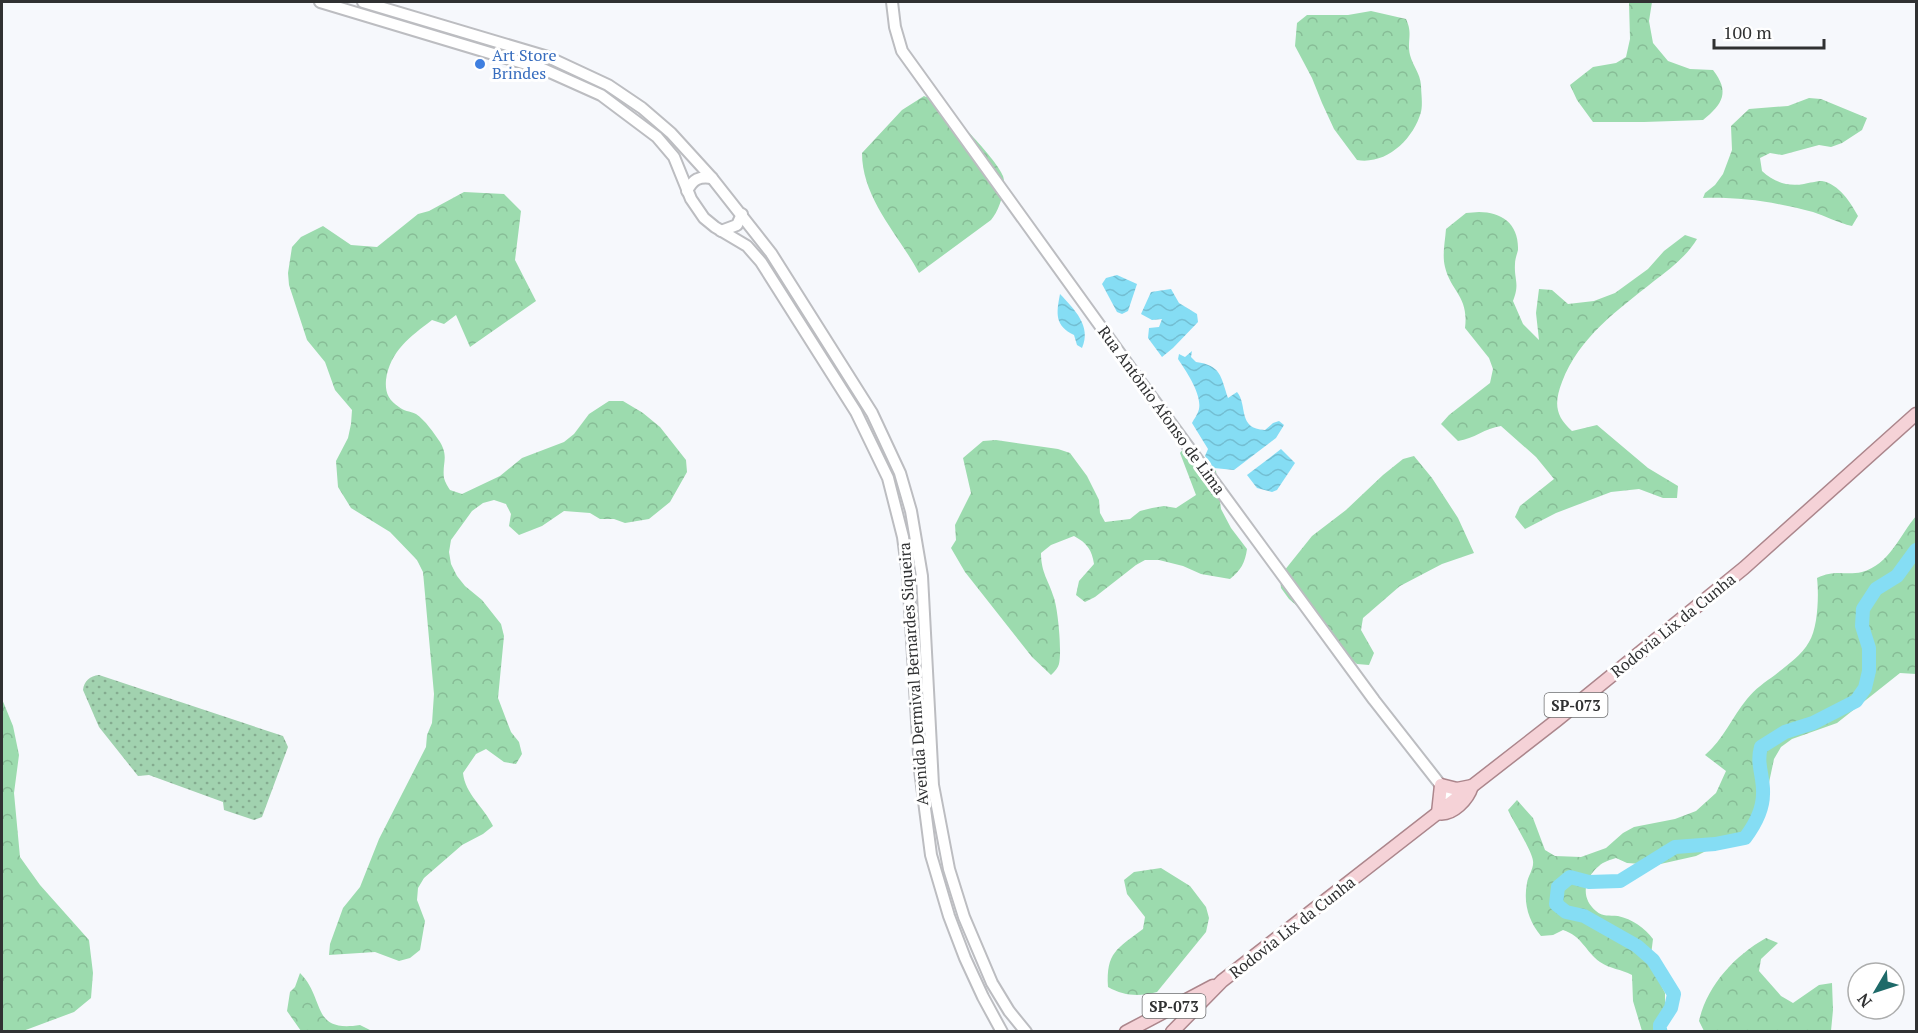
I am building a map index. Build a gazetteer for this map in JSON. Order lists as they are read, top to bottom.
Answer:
{
  "streets": {
    "main road": [
      "Rua Antônio Afonso de Lima",
      "Rodovia Lix da Cunha",
      "Avenida Dermival Bernardes Siqueira",
      "SP-073"
    ]
  },
  "crossings": [
    ["Rua Antônio Afonso de Lima", "Rodovia Lix da Cunha"]
  ],
  "places": ["Art Store Brindes"],
  "scale_bar": "100 m",
  "north": "bottom left"
}
